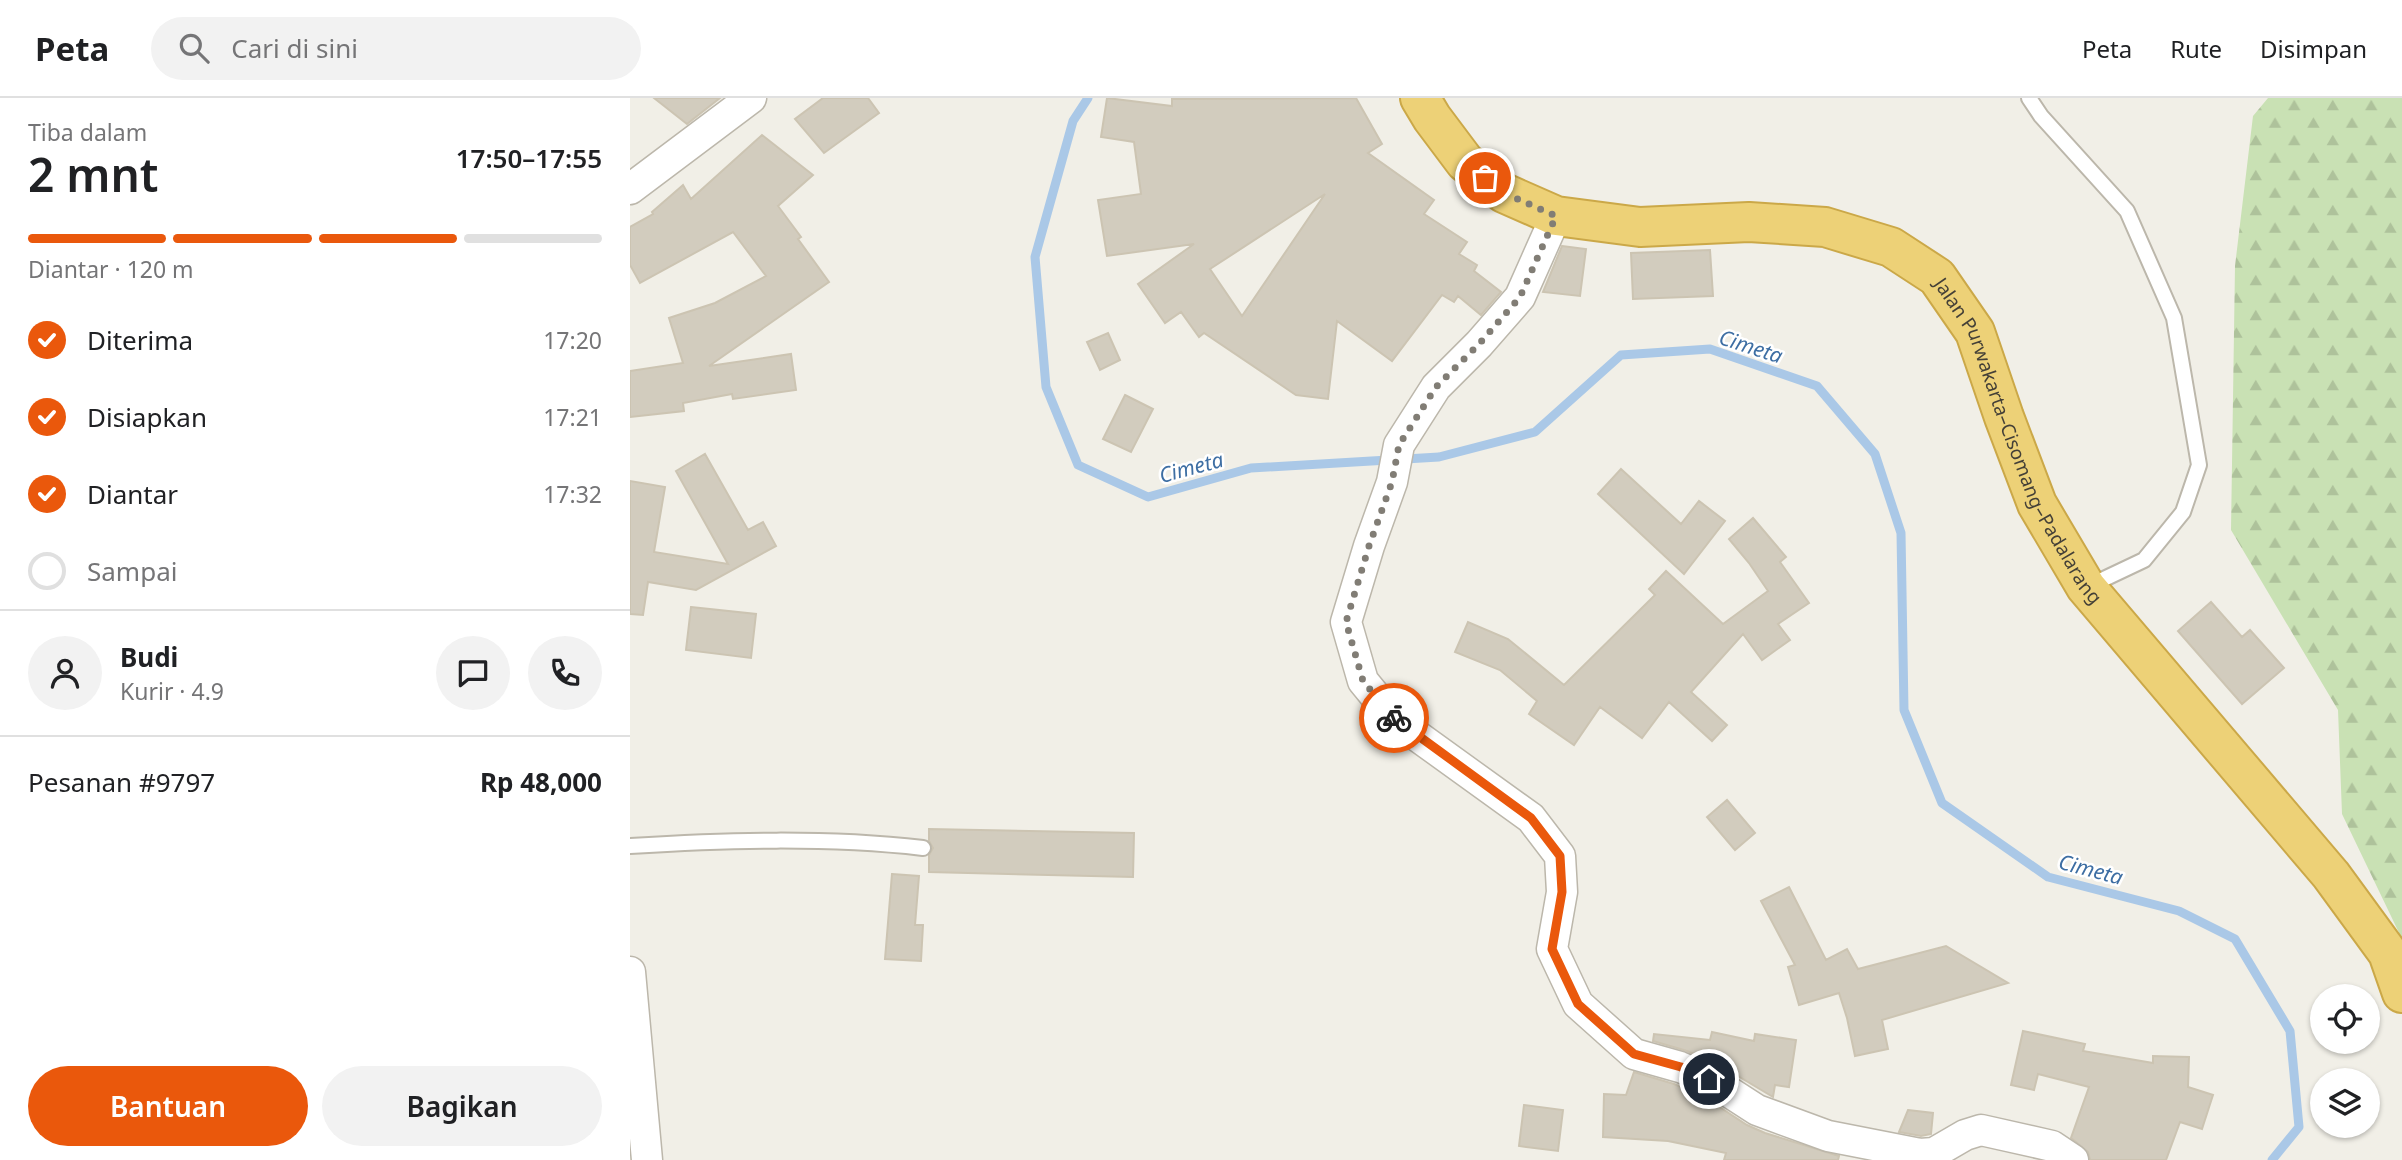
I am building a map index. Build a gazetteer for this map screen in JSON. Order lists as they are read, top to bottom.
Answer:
{
  "streets": {
    "highway": ["Jalan Purwakarta–Cisomang–Padalarang"]
  },
  "water": ["Cimeta"],
  "page": {
    "header": "Peta",
    "search": "Cari di sini",
    "nav": ["Peta", "Rute", "Disimpan"],
    "heading": ["2 mnt", "Tiba dalam", "17:50–17:55"],
    "panel": [
      "Budi",
      "Kurir · 4.9",
      "Pesanan #9797",
      "Rp 48,000"
    ],
    "bar": "Diantar · 120 m",
    "list": [
      ["Diterima", "17:20"],
      ["Disiapkan", "17:21"],
      ["Diantar", "17:32"],
      "Sampai"
    ],
    "buttons": ["Bantuan", "Bagikan"]
  }
}
